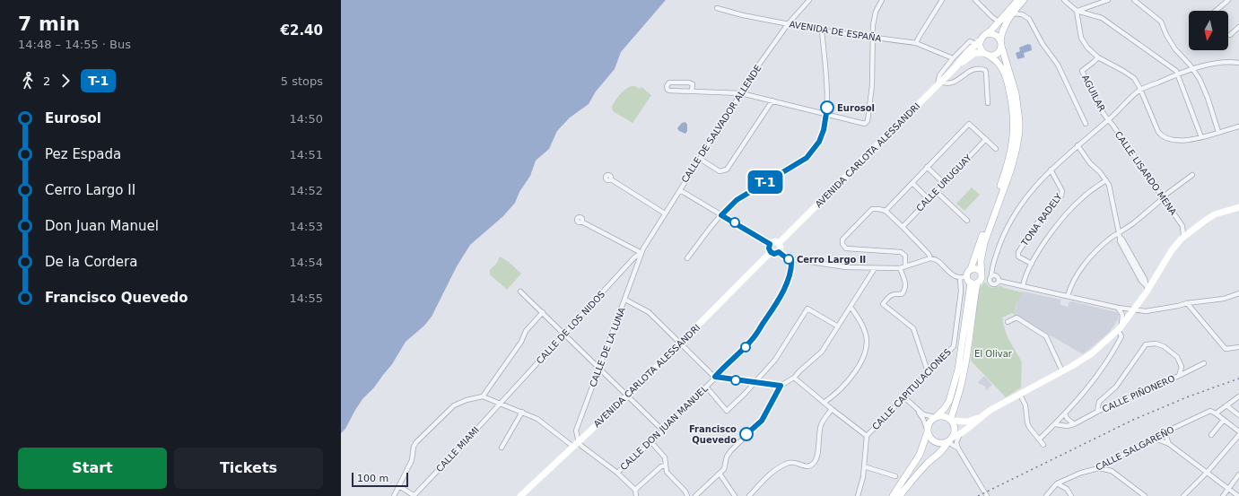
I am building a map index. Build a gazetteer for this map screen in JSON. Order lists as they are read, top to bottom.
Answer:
{
  "streets": {
    "main road": ["AVENIDA CARLOTA ALESSANDRI"],
    "street": [
      "AVENIDA DE ESPAÑA",
      "AGUILAR",
      "CALLE DE SALVADOR ALLENDE",
      "CALLE LISARDO MENA",
      "CALLE URUGUAY",
      "TONA RADELY",
      "CALLE DE LOS NIDOS",
      "CALLE DE LA LUNA",
      "CALLE CAPITULACIONES",
      "CALLE PIÑONERO",
      "CALLE DON JUAN MANUEL",
      "CALLE SALGAREÑO",
      "CALLE MIAMI"
    ]
  },
  "crossings": [
    ["AVENIDA DE ESPAÑA", "CALLE DE SALVADOR ALLENDE"],
    ["AGUILAR", "CALLE LISARDO MENA"],
    ["CALLE DE SALVADOR ALLENDE", "CALLE DE LOS NIDOS"],
    ["CALLE DE SALVADOR ALLENDE", "CALLE DE LA LUNA"],
    ["AVENIDA CARLOTA ALESSANDRI", "CALLE DE LA LUNA"],
    ["CALLE DE LOS NIDOS", "CALLE DE LA LUNA"],
    ["CALLE DE LOS NIDOS", "CALLE MIAMI"]
  ],
  "parks": ["El Olivar"],
  "places": ["Eurosol", "Cerro Largo II", "Francisco Quevedo"],
  "lines": ["bus line T-1"],
  "scale_bar": "100 m",
  "north": "bottom",
  "page": {
    "heading": ["7 min", "14:48 – 14:55 · Bus", "€2.40"],
    "on_map": "T-1",
    "legs": ["2", "T-1", "5 stops"],
    "list": [
      {
        "name": "Eurosol",
        "value": "14:50"
      },
      {
        "name": "Pez Espada",
        "value": "14:51"
      },
      {
        "name": "Cerro Largo II",
        "value": "14:52"
      },
      {
        "name": "Don Juan Manuel",
        "value": "14:53"
      },
      {
        "name": "De la Cordera",
        "value": "14:54"
      },
      {
        "name": "Francisco Quevedo",
        "value": "14:55"
      }
    ],
    "buttons": ["Start", "Tickets"],
    "scale": "100 m"
  }
}
